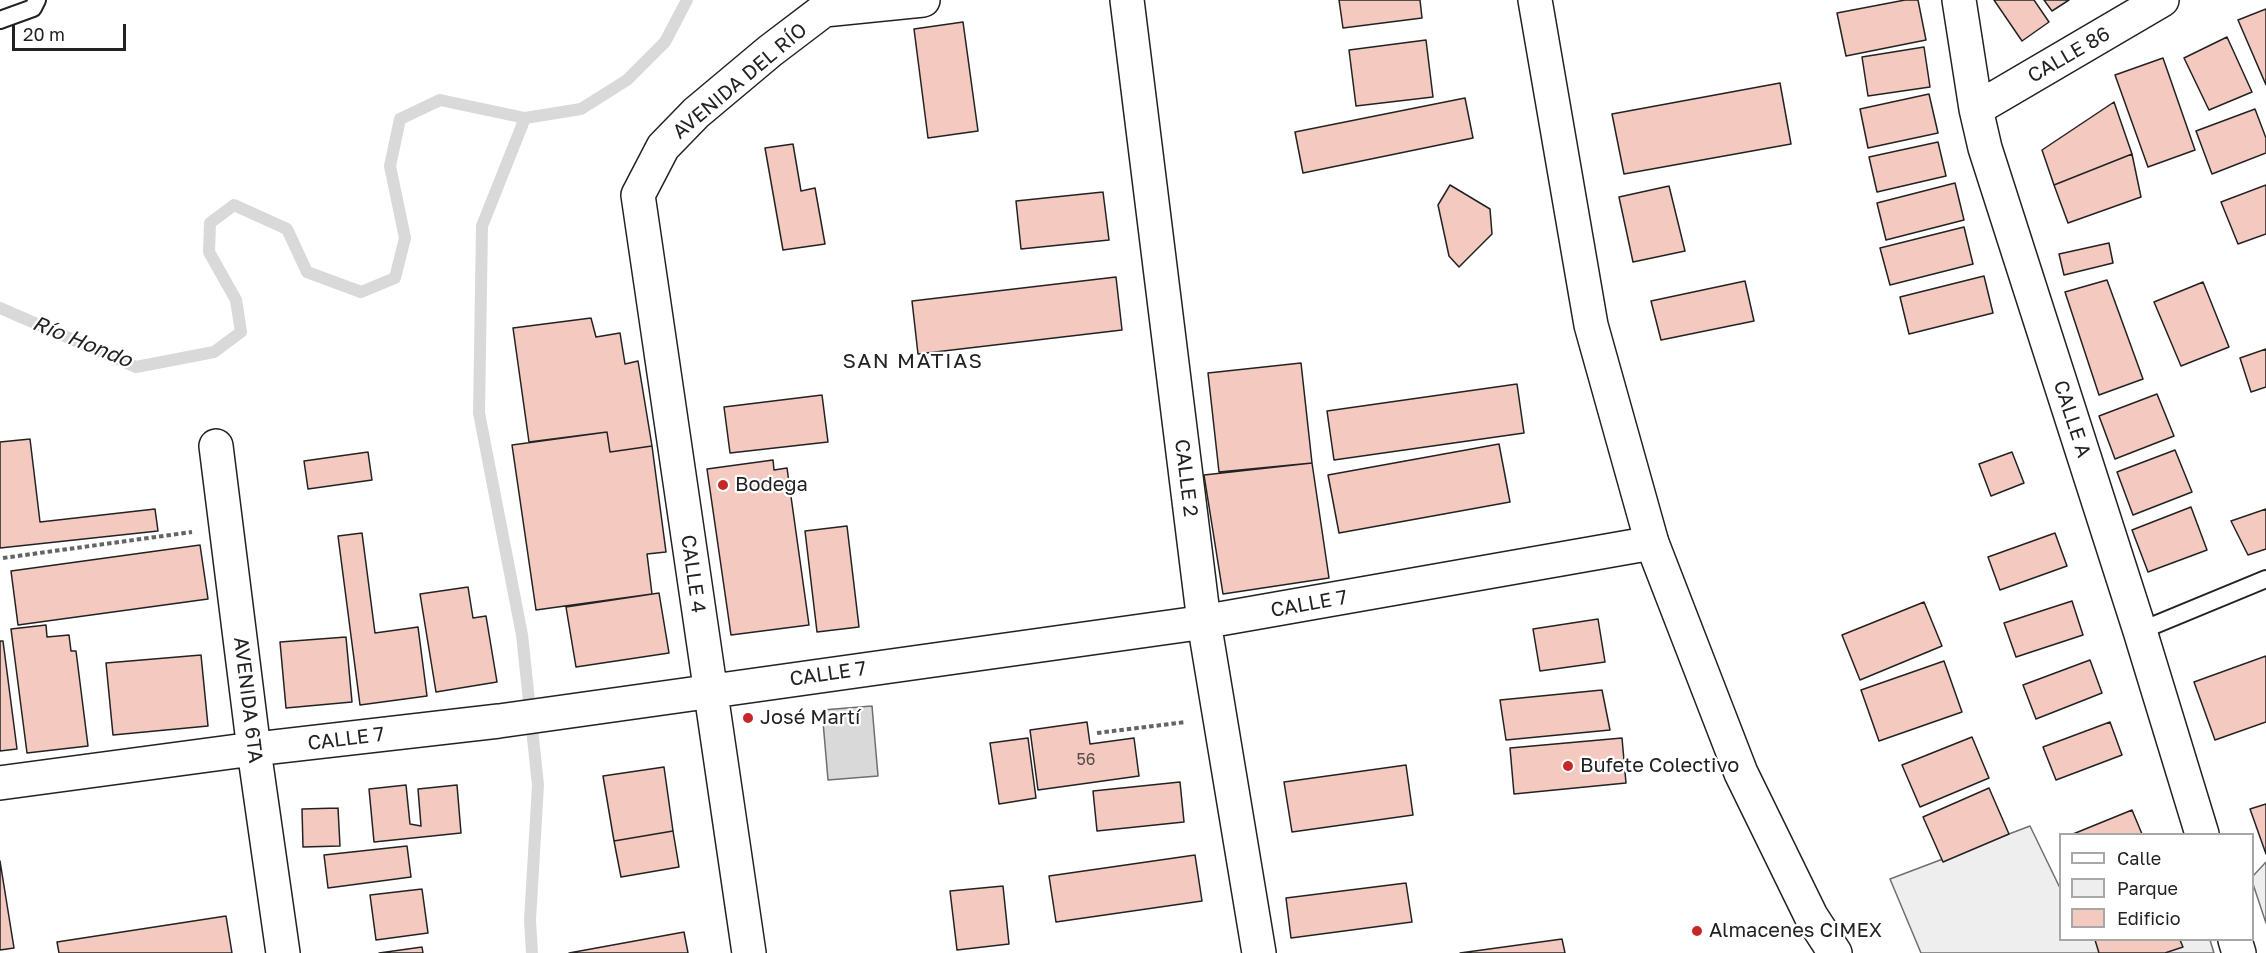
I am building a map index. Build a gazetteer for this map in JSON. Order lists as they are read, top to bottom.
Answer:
{
  "streets": {
    "street": [
      "CALLE 86",
      "AVENIDA DEL RÍO",
      "CALLE A",
      "CALLE 2",
      "CALLE 4",
      "CALLE 7",
      "AVENIDA 6TA"
    ]
  },
  "crossings": [
    ["CALLE 86", "CALLE A"],
    ["AVENIDA DEL RÍO", "CALLE 4"],
    ["CALLE 2", "CALLE 7"],
    ["CALLE 4", "CALLE 7"],
    ["CALLE 7", "AVENIDA 6TA"]
  ],
  "districts": ["SAN MATIAS"],
  "water": ["Río Hondo"],
  "places": [
    "Bodega",
    "José Martí",
    "Bufete Colectivo",
    "Almacenes CIMEX"
  ],
  "house_numbers": ["56"],
  "legend": ["Calle", "Parque", "Edificio"],
  "scale_bar": "20 m"
}
